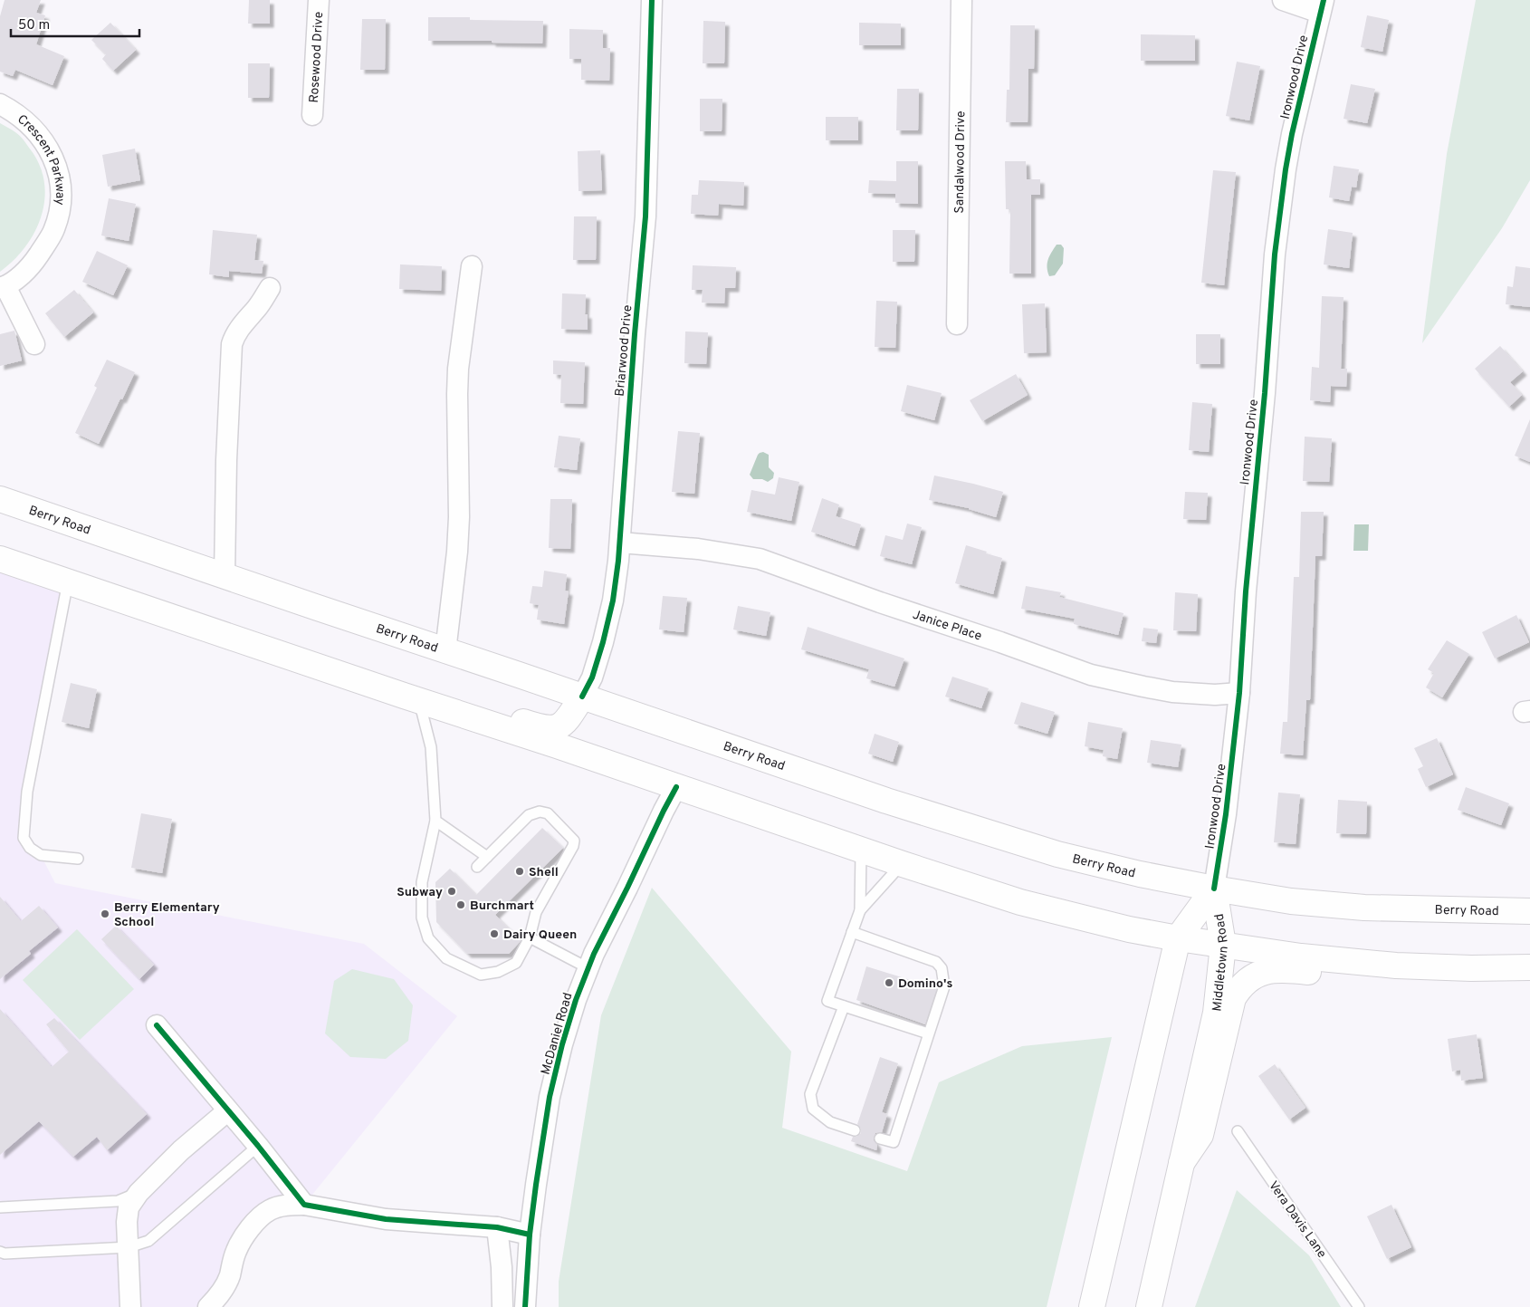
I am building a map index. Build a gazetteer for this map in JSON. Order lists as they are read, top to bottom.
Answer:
{
  "streets": {
    "main road": ["Berry Road", "Middletown Road"],
    "street": [
      "Rosewood Drive",
      "Ironwood Drive",
      "Crescent Parkway",
      "Sandalwood Drive",
      "Briarwood Drive",
      "Janice Place",
      "McDaniel Road"
    ],
    "lane": ["Vera Davis Lane"]
  },
  "crossings": [
    ["Ironwood Drive", "Berry Road"],
    ["Ironwood Drive", "Janice Place"],
    ["Ironwood Drive", "Middletown Road"],
    ["Briarwood Drive", "Berry Road"],
    ["Briarwood Drive", "Janice Place"],
    ["Berry Road", "Middletown Road"]
  ],
  "places": [
    "Shell",
    "Subway",
    "Burchmart",
    "Berry Elementary School",
    "Dairy Queen",
    "Domino's"
  ],
  "scale_bar": "50 m"
}
